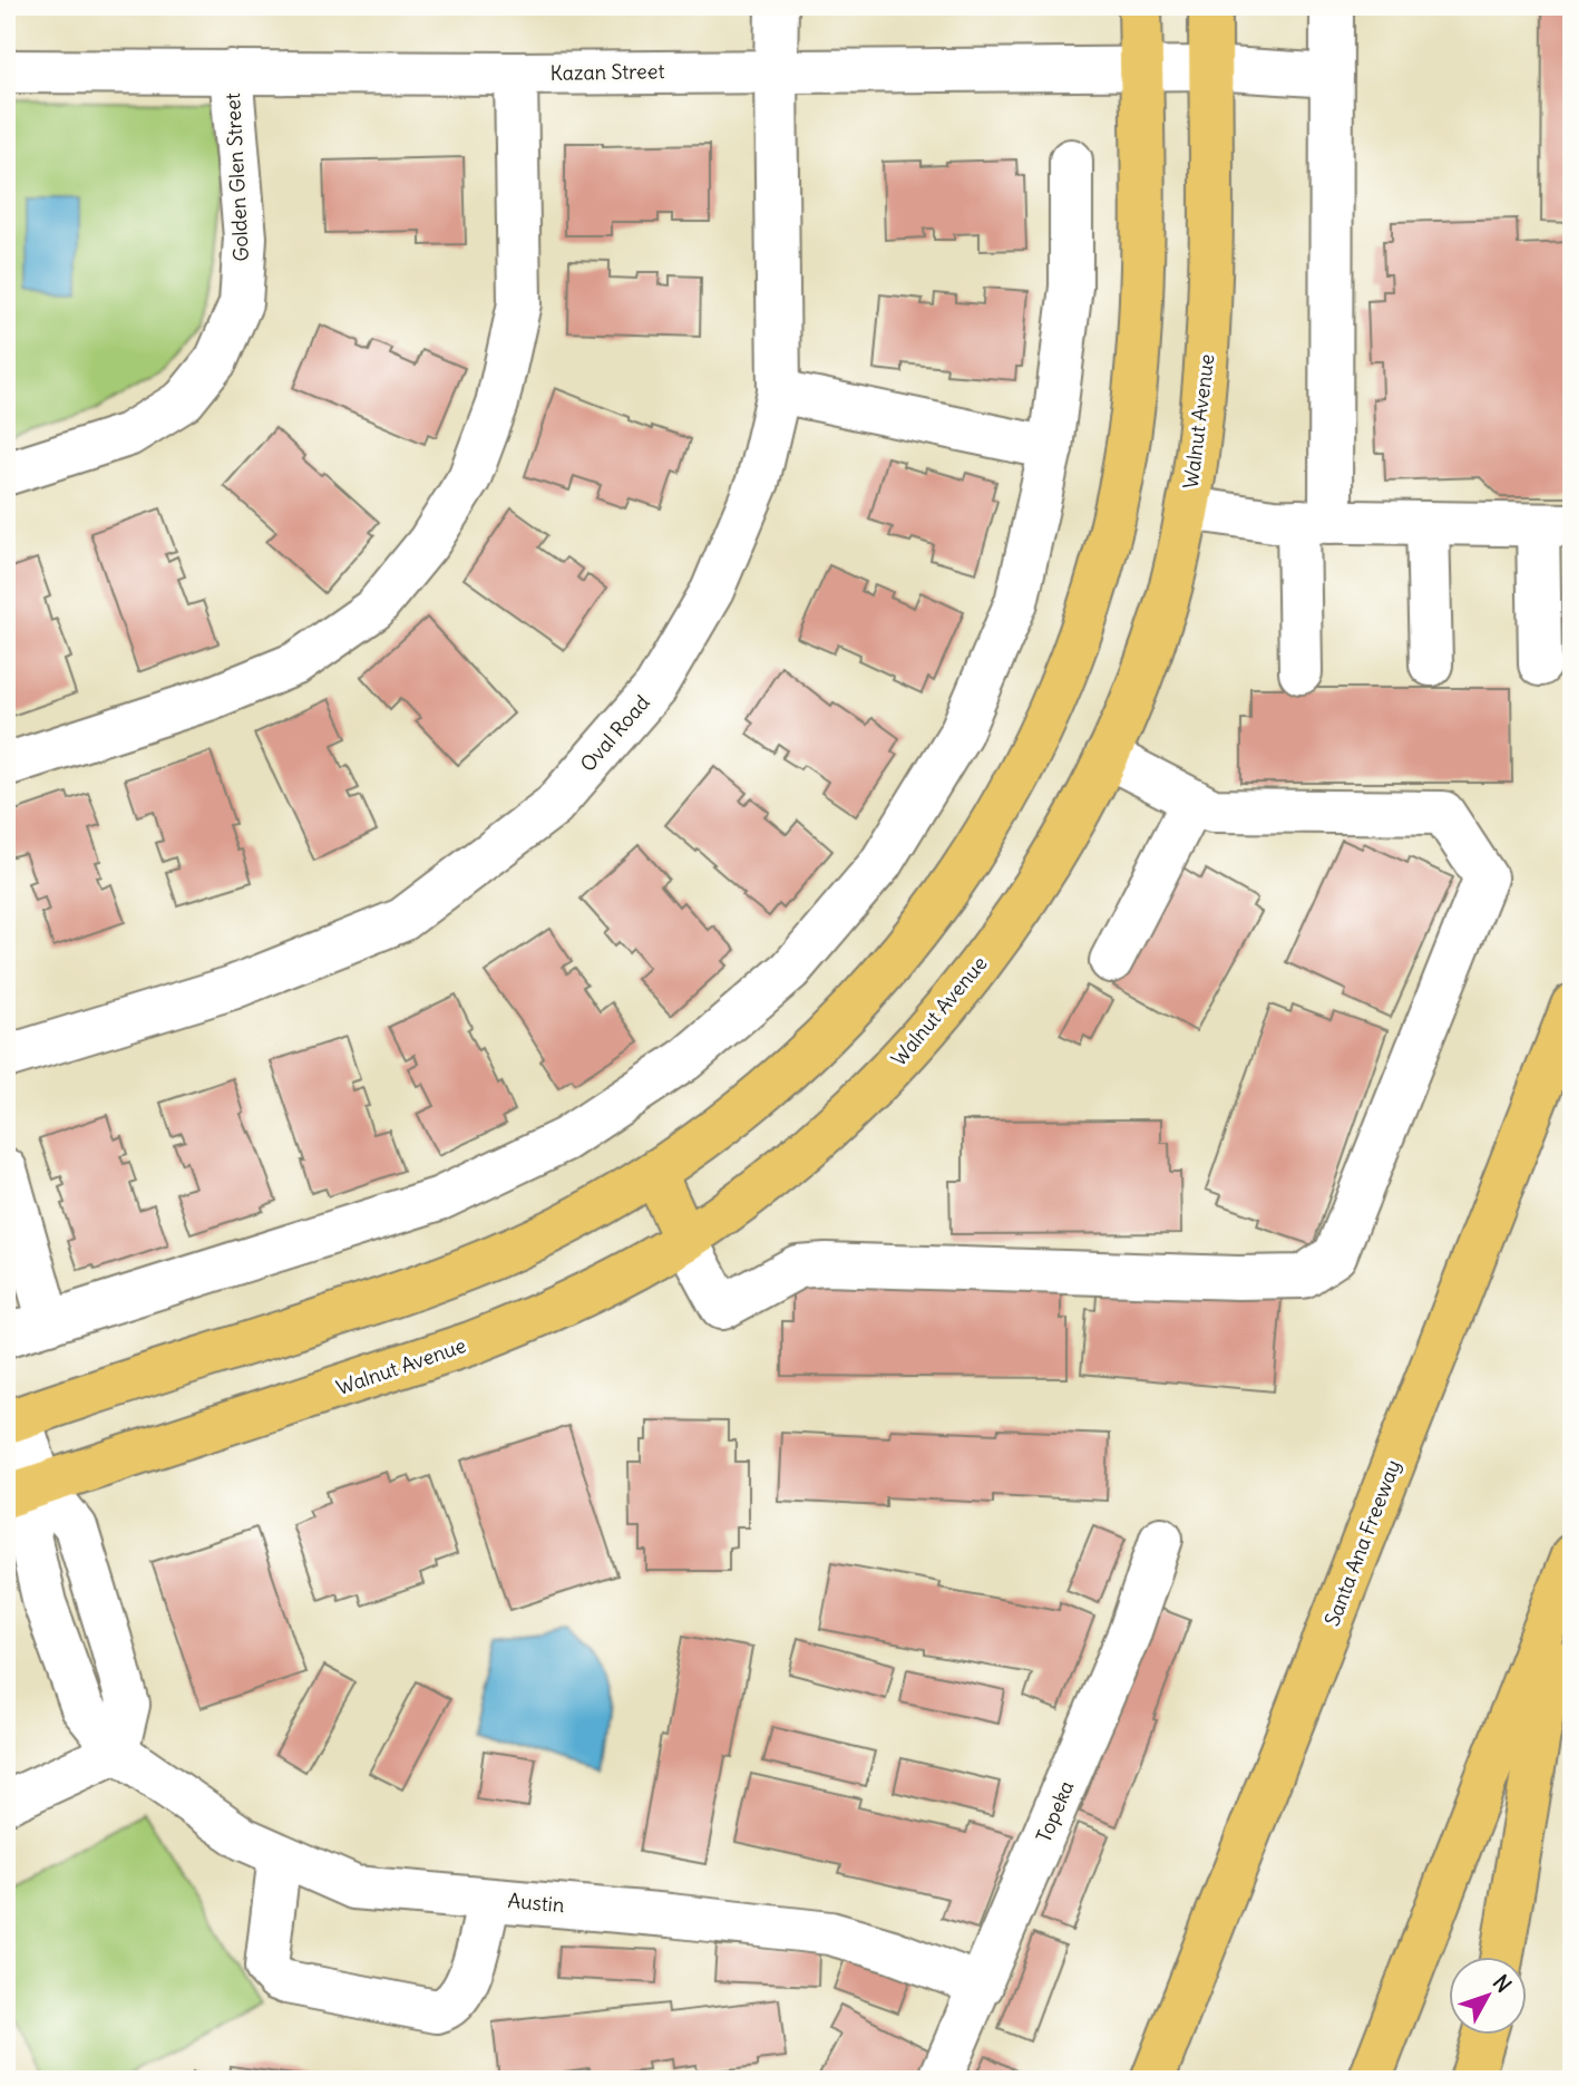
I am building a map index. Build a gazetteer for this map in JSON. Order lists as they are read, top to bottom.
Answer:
{
  "streets": {
    "main road": ["Walnut Avenue", "Santa Ana Freeway"],
    "street": [
      "Kazan Street",
      "Golden Glen Street",
      "Oval Road",
      "Topeka",
      "Austin"
    ]
  },
  "crossings": [
    ["Kazan Street", "Golden Glen Street"],
    ["Kazan Street", "Walnut Avenue"],
    ["Kazan Street", "Oval Road"],
    ["Topeka", "Austin"]
  ],
  "north": "top right"
}
